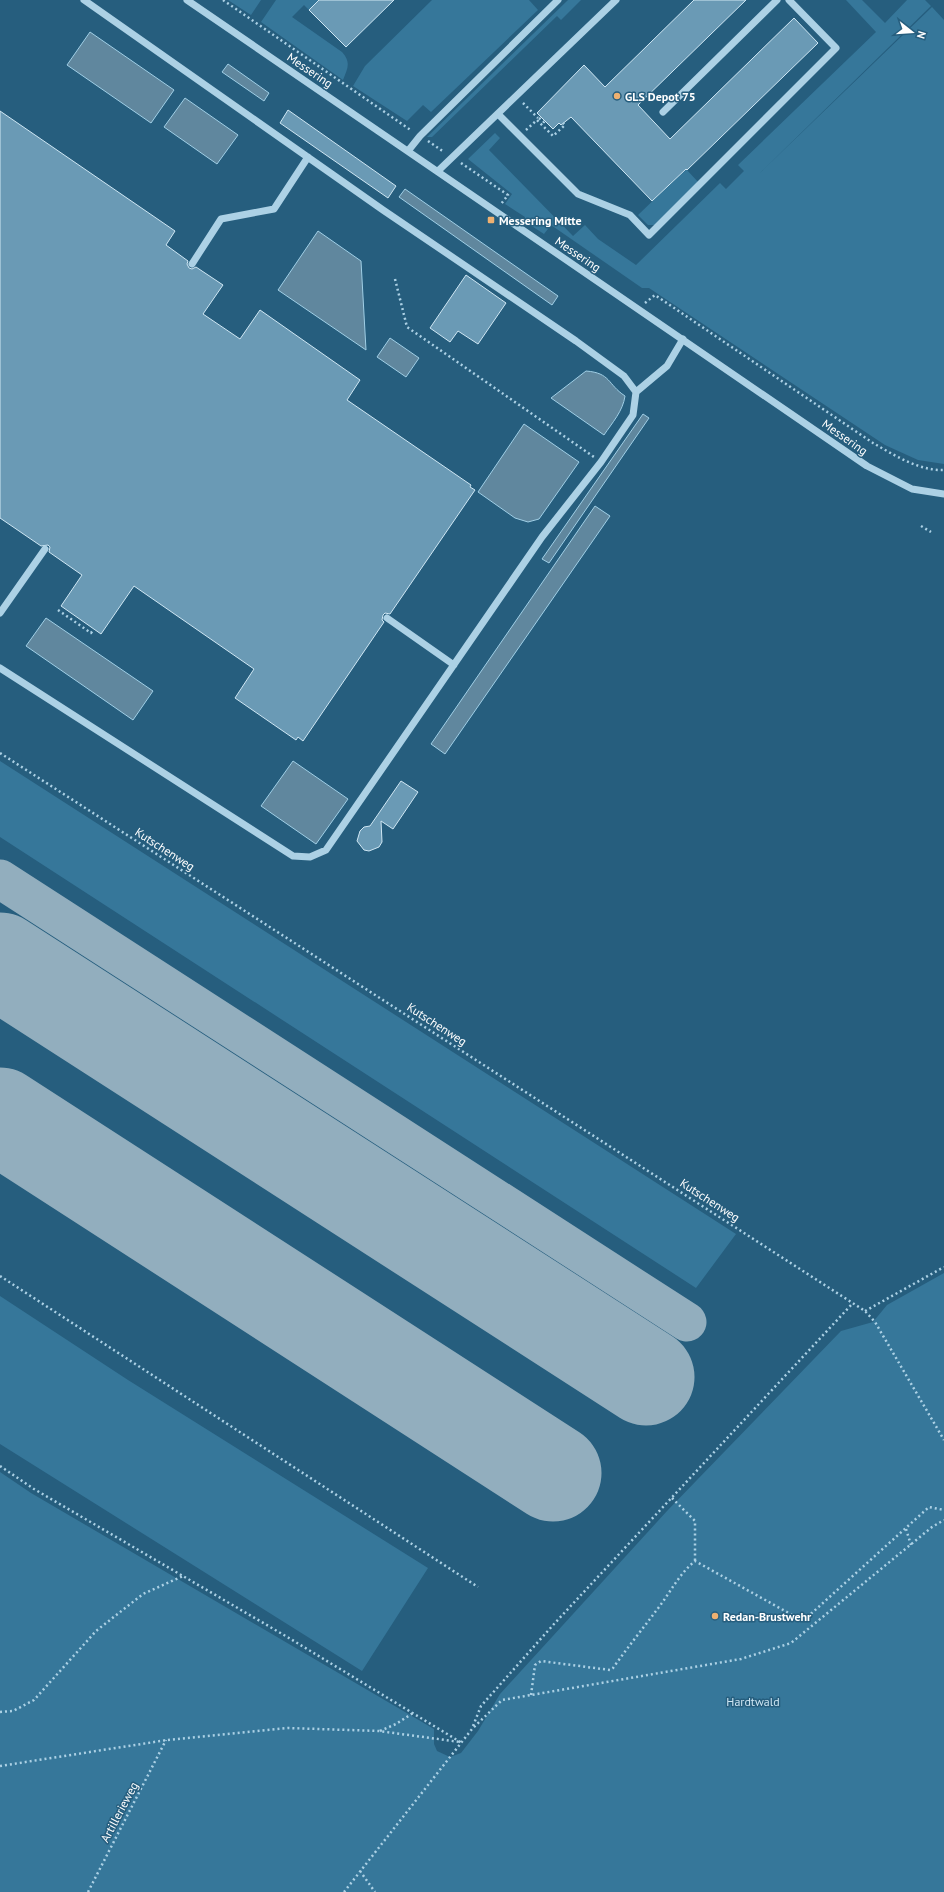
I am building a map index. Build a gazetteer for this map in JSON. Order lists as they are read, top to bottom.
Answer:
{
  "streets": {
    "street": ["Messering"],
    "path": ["Kutschenweg", "Artillerieweg"]
  },
  "parks": ["Hardtwald"],
  "places": {
    "other": ["GLS Depot 75", "Redan-Brustwehr"],
    "transit": ["Messering Mitte"]
  },
  "north": "right"
}
